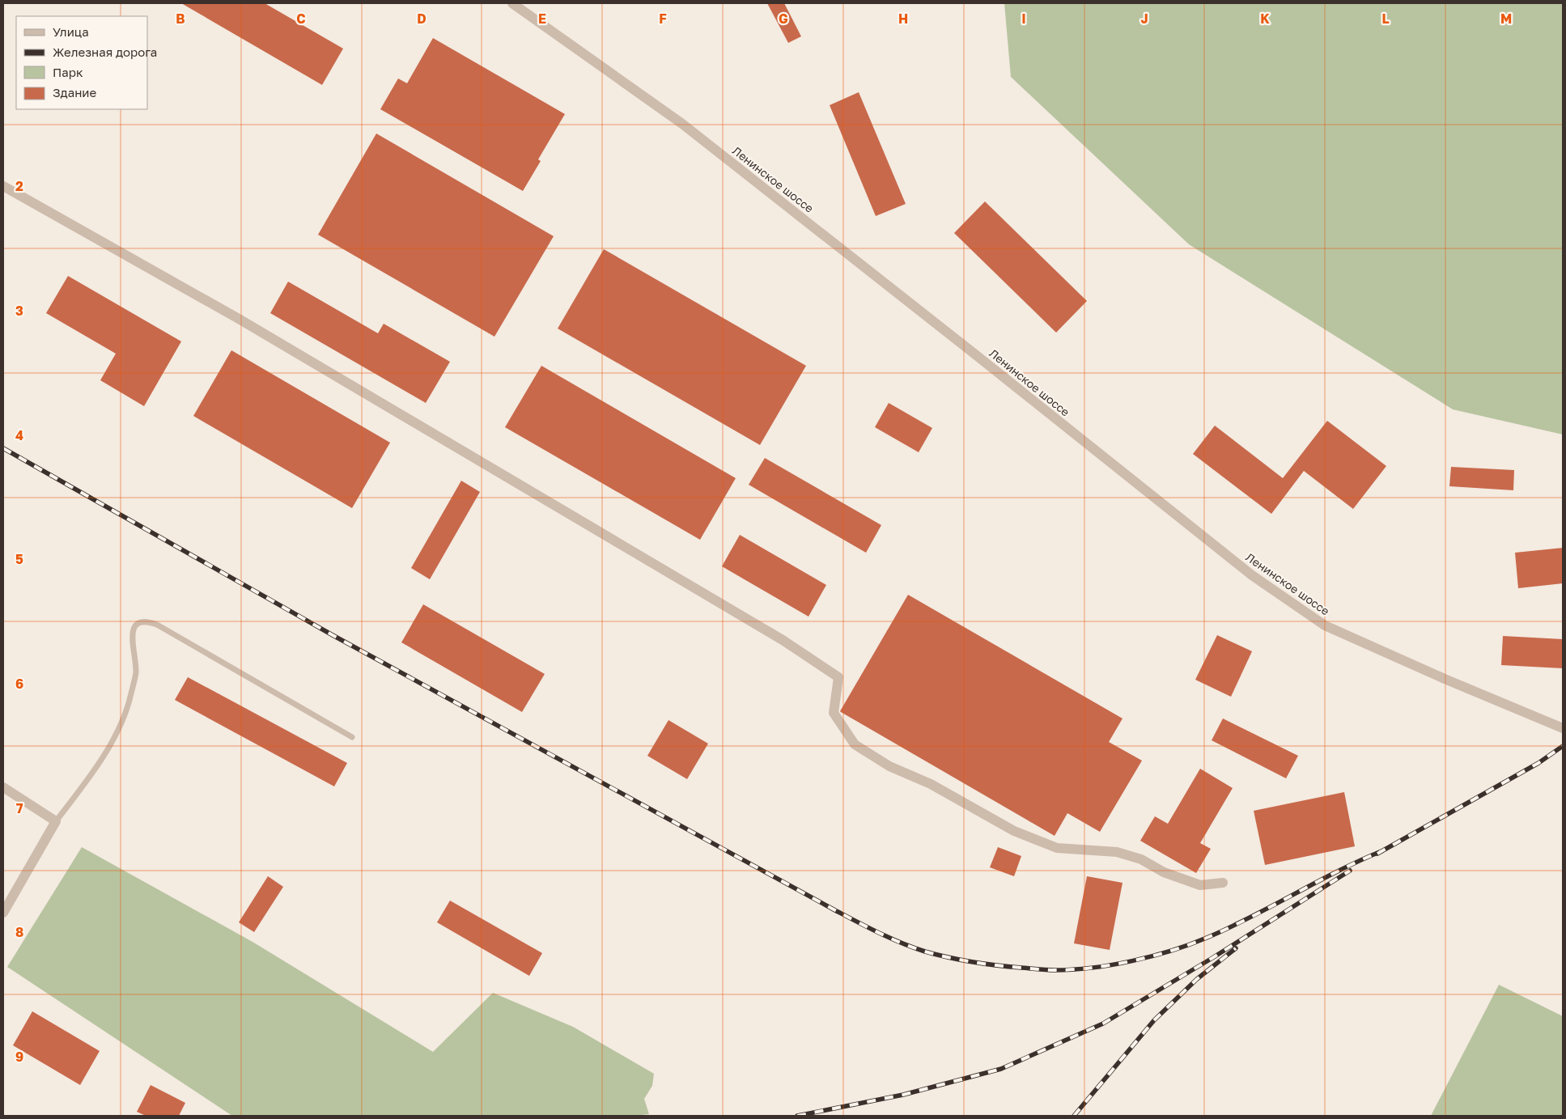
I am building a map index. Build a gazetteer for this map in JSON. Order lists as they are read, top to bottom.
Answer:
{
  "streets": {
    "street": ["Ленинское шоссе"]
  },
  "legend": [
    "Улица",
    "Железная дорога",
    "Парк",
    "Здание"
  ],
  "grid": {
    "columns": [
      "B",
      "C",
      "D",
      "E",
      "F",
      "G",
      "H",
      "I",
      "J",
      "K",
      "L",
      "M"
    ],
    "rows": [
      "2",
      "3",
      "4",
      "5",
      "6",
      "7",
      "8",
      "9"
    ]
  }
}
